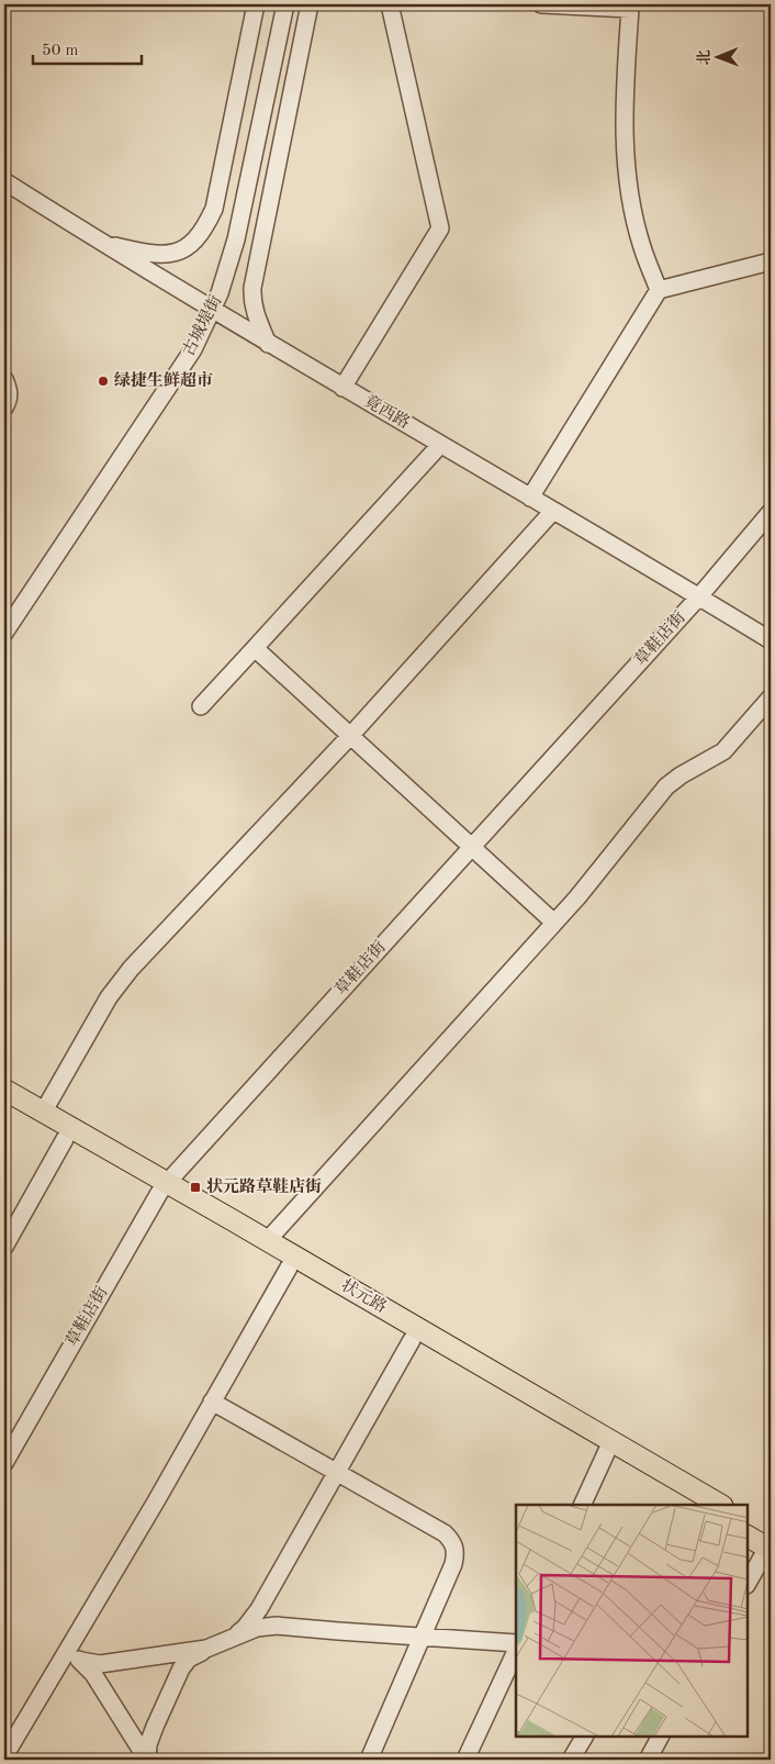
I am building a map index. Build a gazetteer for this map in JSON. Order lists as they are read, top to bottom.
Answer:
{
  "streets": {
    "main road": ["状元路"],
    "street": ["古城堤街", "竟西路", "草鞋店街"]
  },
  "crossings": [
    ["古城堤街", "竟西路"],
    ["竟西路", "草鞋店街"],
    ["草鞋店街", "状元路"]
  ],
  "places": {
    "other": ["绿捷生鲜超市"],
    "transit": ["状元路草鞋店街"]
  },
  "scale_bar": "50 m",
  "north": "left"
}
